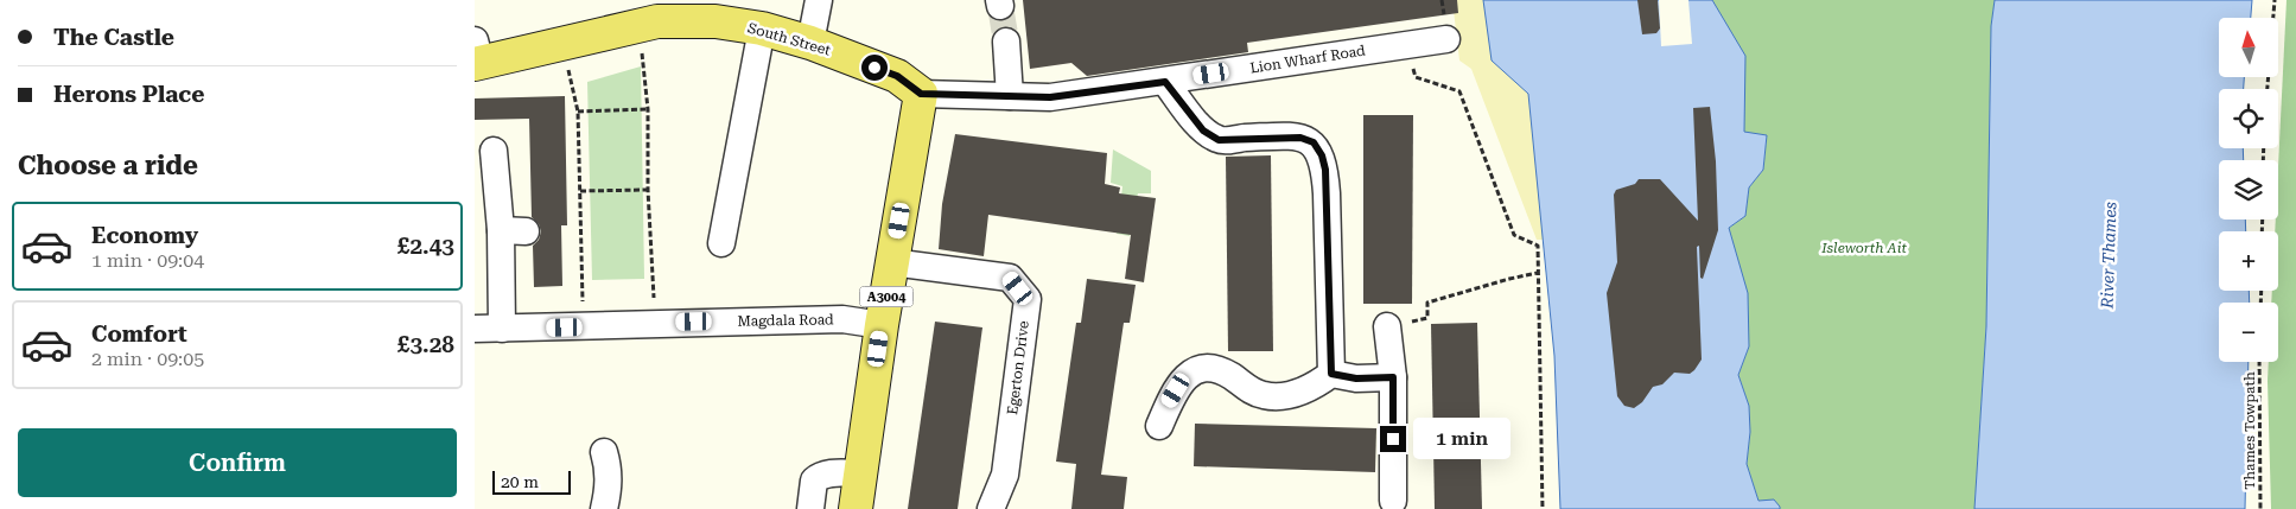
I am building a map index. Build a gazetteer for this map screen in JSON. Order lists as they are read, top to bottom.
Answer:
{
  "streets": {
    "main road": ["South Street", "A3004"],
    "street": ["Lion Wharf Road", "Magdala Road", "Egerton Drive"],
    "path": ["Thames Towpath"]
  },
  "crossings": [
    ["South Street", "Lion Wharf Road"],
    ["South Street", "A3004"],
    ["Lion Wharf Road", "A3004"],
    ["A3004", "Magdala Road"],
    ["A3004", "Egerton Drive"]
  ],
  "water": ["River Thames"],
  "parks": ["Isleworth Ait"],
  "scale_bar": "20 m",
  "north": "top",
  "page": {
    "banner": ["The Castle", "Herons Place"],
    "map_buttons": ["+", "−"],
    "heading": "Choose a ride",
    "list": [
      {
        "name": "Economy",
        "note": "1 min · 09:04",
        "value": "£2.43"
      },
      {
        "name": "Comfort",
        "note": "2 min · 09:05",
        "value": "£3.28"
      }
    ],
    "buttons": "Confirm",
    "bubble": "1 min",
    "scale": "20 m"
  }
}
